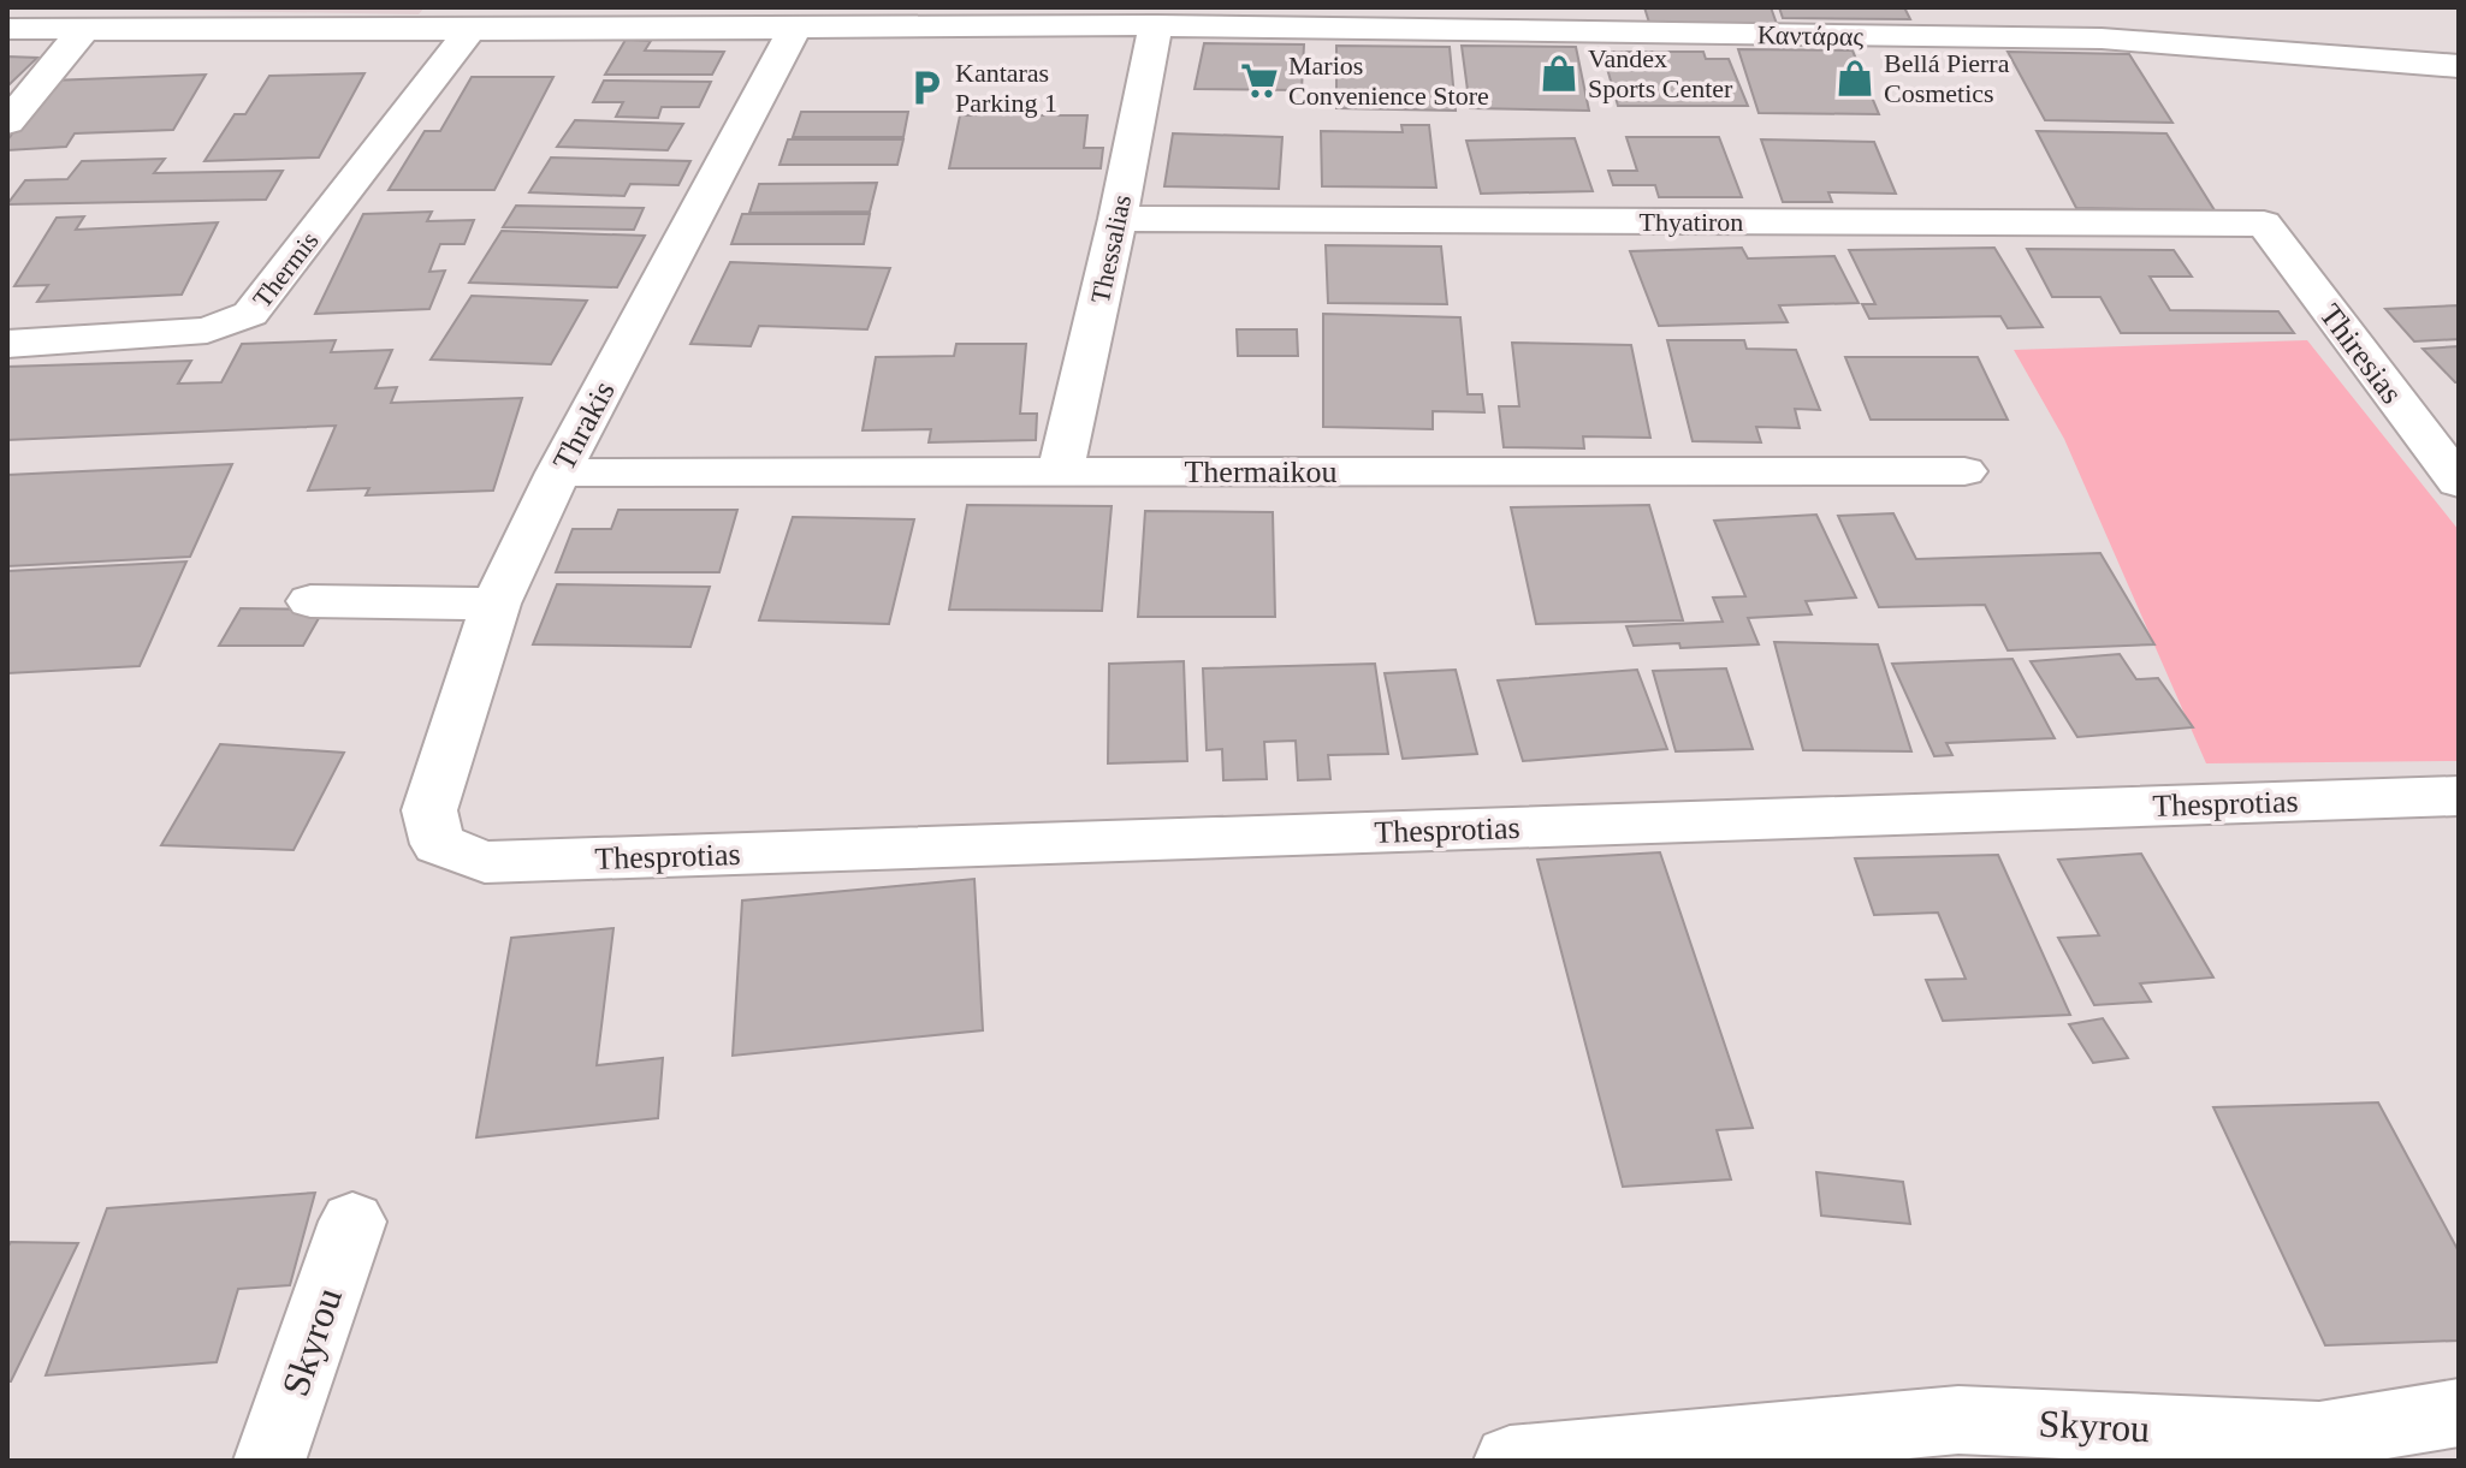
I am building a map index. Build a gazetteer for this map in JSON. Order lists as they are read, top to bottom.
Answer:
{
  "streets": {
    "street": [
      "Καντάρας",
      "Thyatiron",
      "Thessalias",
      "Thermis",
      "Thiresias",
      "Thrakis",
      "Thermaikou",
      "Thesprotias",
      "Skyrou"
    ]
  },
  "crossings": [
    ["Καντάρας", "Thessalias"],
    ["Καντάρας", "Thermis"],
    ["Καντάρας", "Thrakis"],
    ["Thyatiron", "Thessalias"],
    ["Thyatiron", "Thiresias"],
    ["Thessalias", "Thermaikou"],
    ["Thrakis", "Thermaikou"],
    ["Thrakis", "Thesprotias"]
  ],
  "places": {
    "shop": ["Vandex Sports Center", "Bellá Pierra Cosmetics"],
    "supermarket": ["Marios Convenience Store"],
    "parking": ["Kantaras Parking 1"]
  }
}
